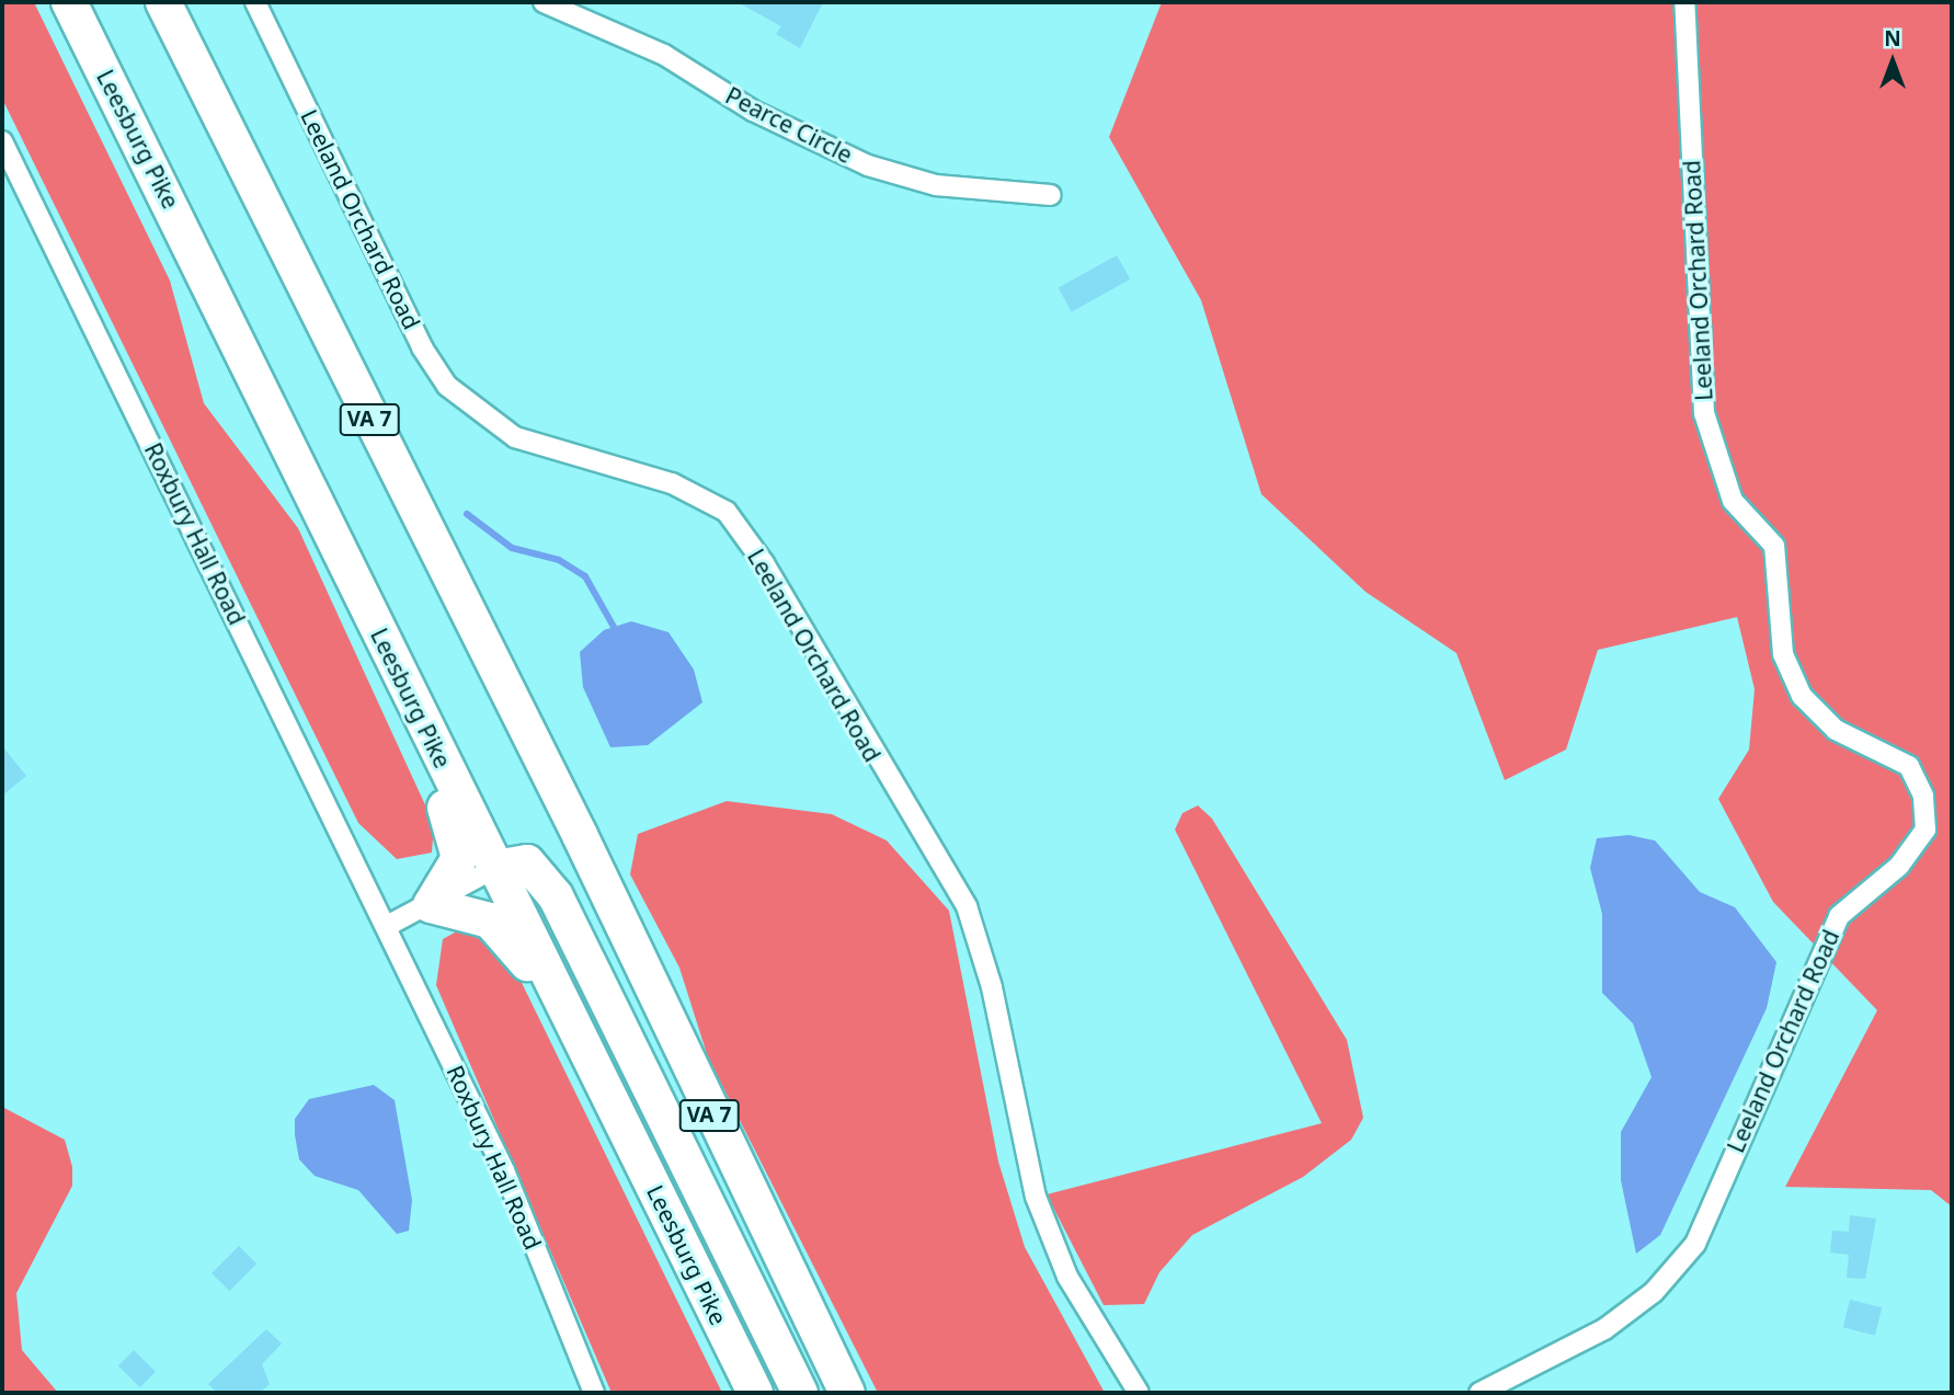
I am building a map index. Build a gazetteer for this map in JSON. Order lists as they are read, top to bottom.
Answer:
{
  "streets": {
    "highway": ["Leesburg Pike", "VA 7"],
    "street": ["Pearce Circle", "Leeland Orchard Road", "Roxbury Hall Road"]
  },
  "north": "top"
}
